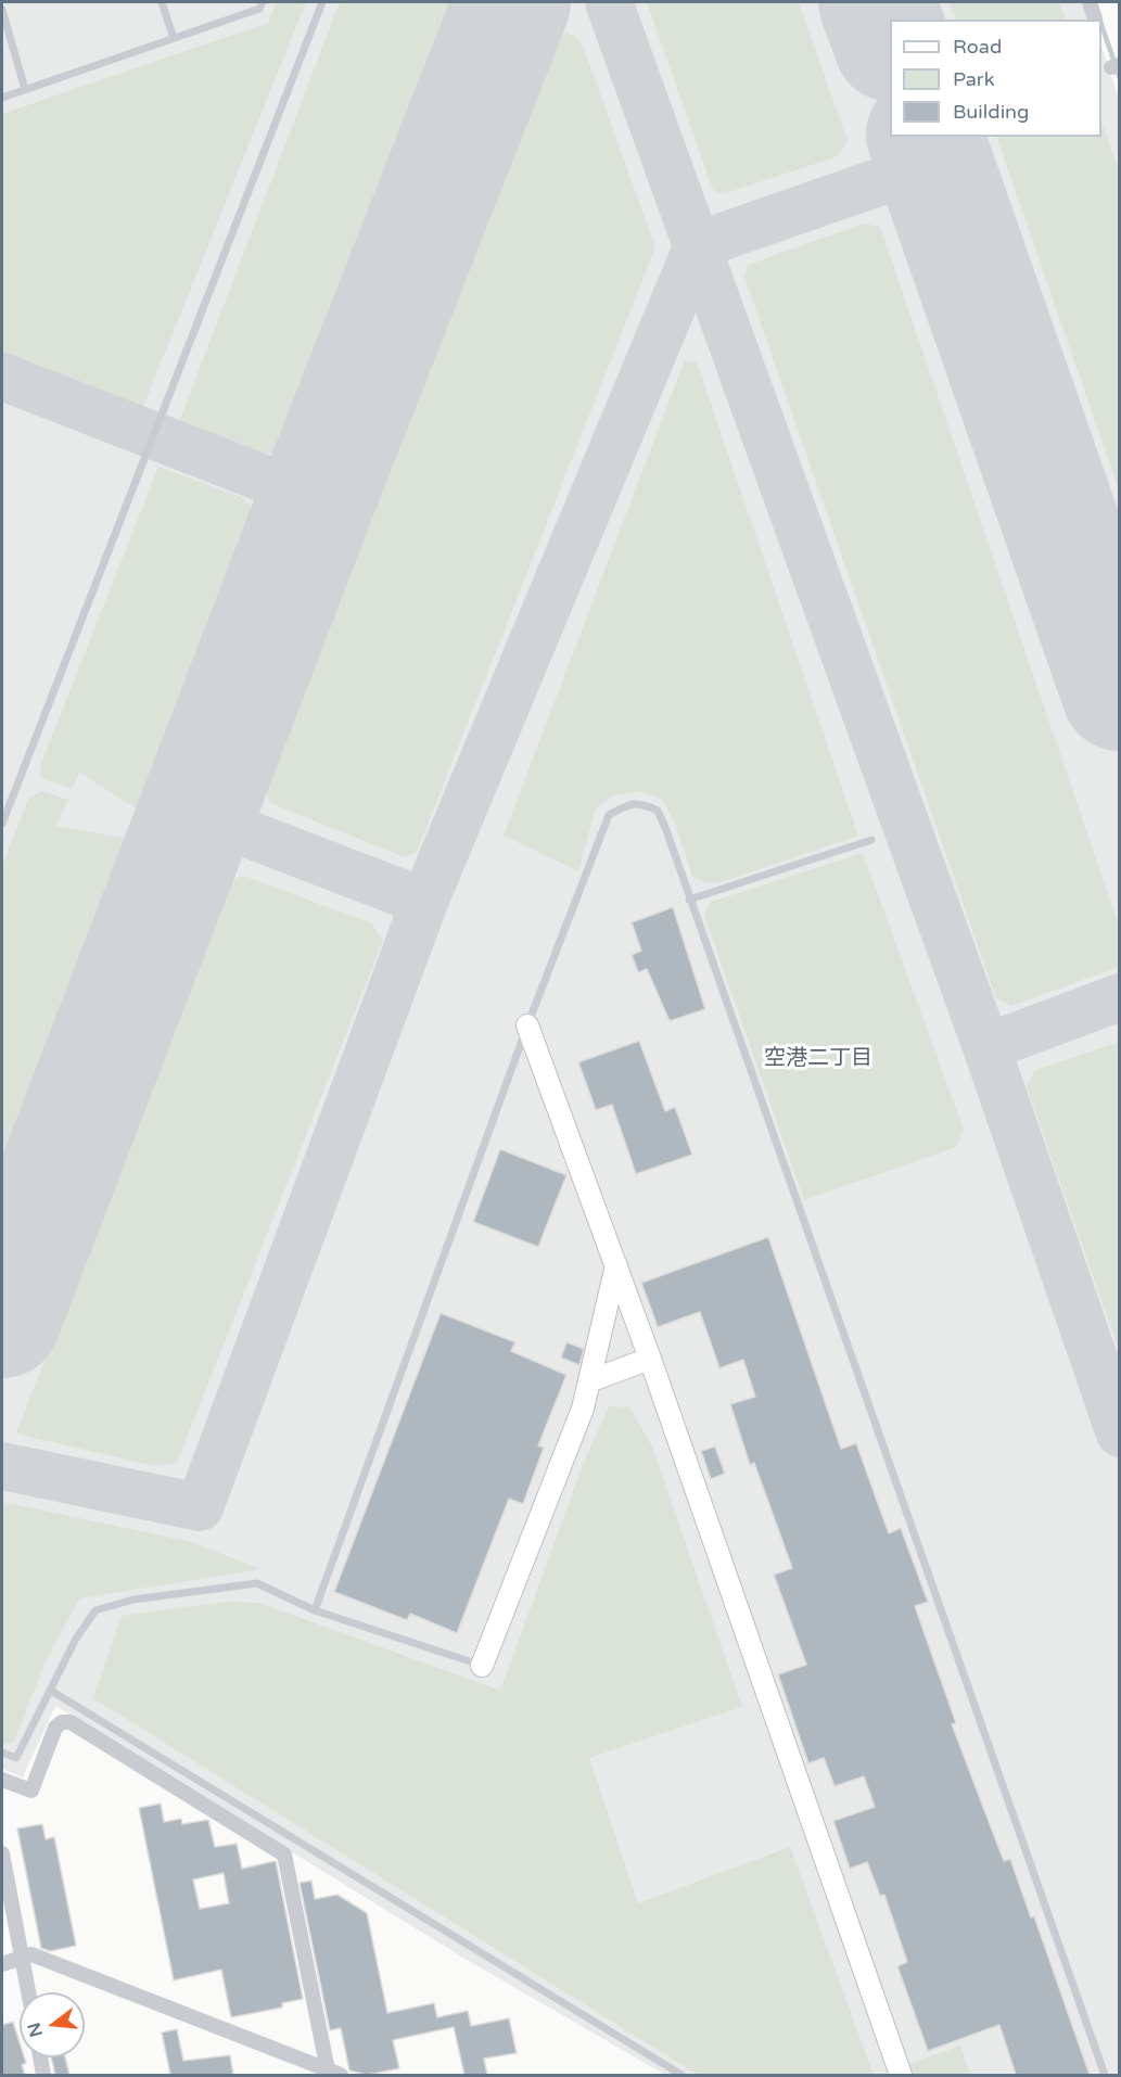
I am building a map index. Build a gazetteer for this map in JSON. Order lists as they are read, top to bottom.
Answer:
{
  "districts": ["空港二丁目"],
  "legend": ["Road", "Park", "Building"],
  "north": "left"
}
